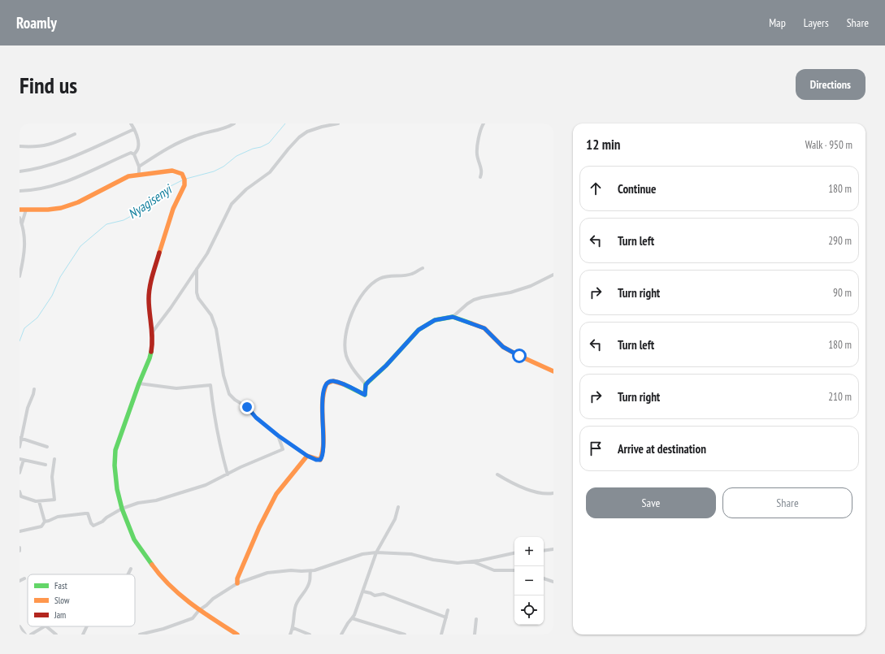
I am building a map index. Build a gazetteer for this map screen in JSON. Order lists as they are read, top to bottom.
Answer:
{
  "water": ["Nyagisenyi"],
  "legend": ["Fast", "Slow", "Jam"],
  "page": {
    "header": "Roamly",
    "nav": ["Map", "Layers", "Share"],
    "buttons": [
      "Directions",
      ["Save", "Share"]
    ],
    "title": "Find us",
    "heading": ["12 min", "Walk · 950 m"],
    "list": [
      ["Continue", "180 m"],
      ["Turn left", "290 m"],
      ["Turn right", "90 m"],
      ["Turn left", "180 m"],
      ["Turn right", "210 m"],
      "Arrive at destination"
    ],
    "map_buttons": ["+", "−"]
  }
}
